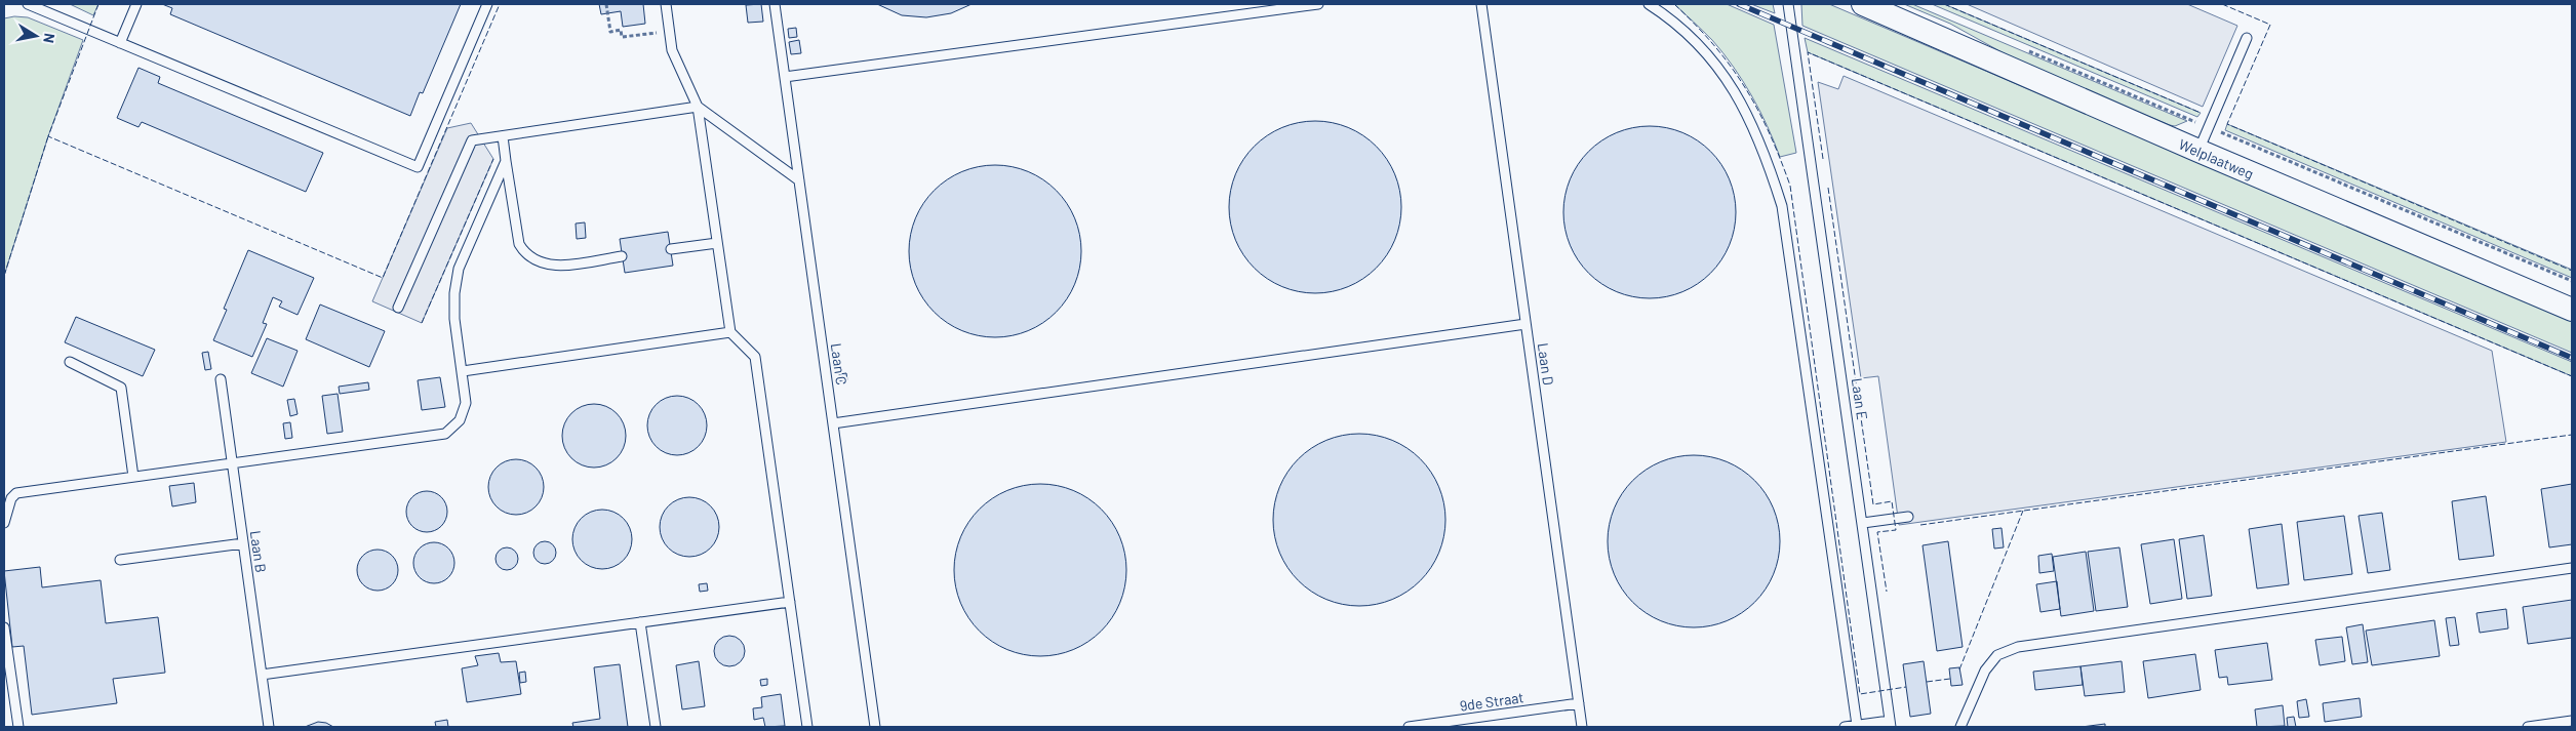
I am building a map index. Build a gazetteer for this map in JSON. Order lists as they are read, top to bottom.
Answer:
{
  "streets": {
    "street": ["Welplaatweg"],
    "lane": [
      "Laan C",
      "Laan D",
      "Laan E",
      "Laan B",
      "9de Straat"
    ]
  },
  "crossings": [
    ["Laan D", "9de Straat"]
  ],
  "north": "right"
}
